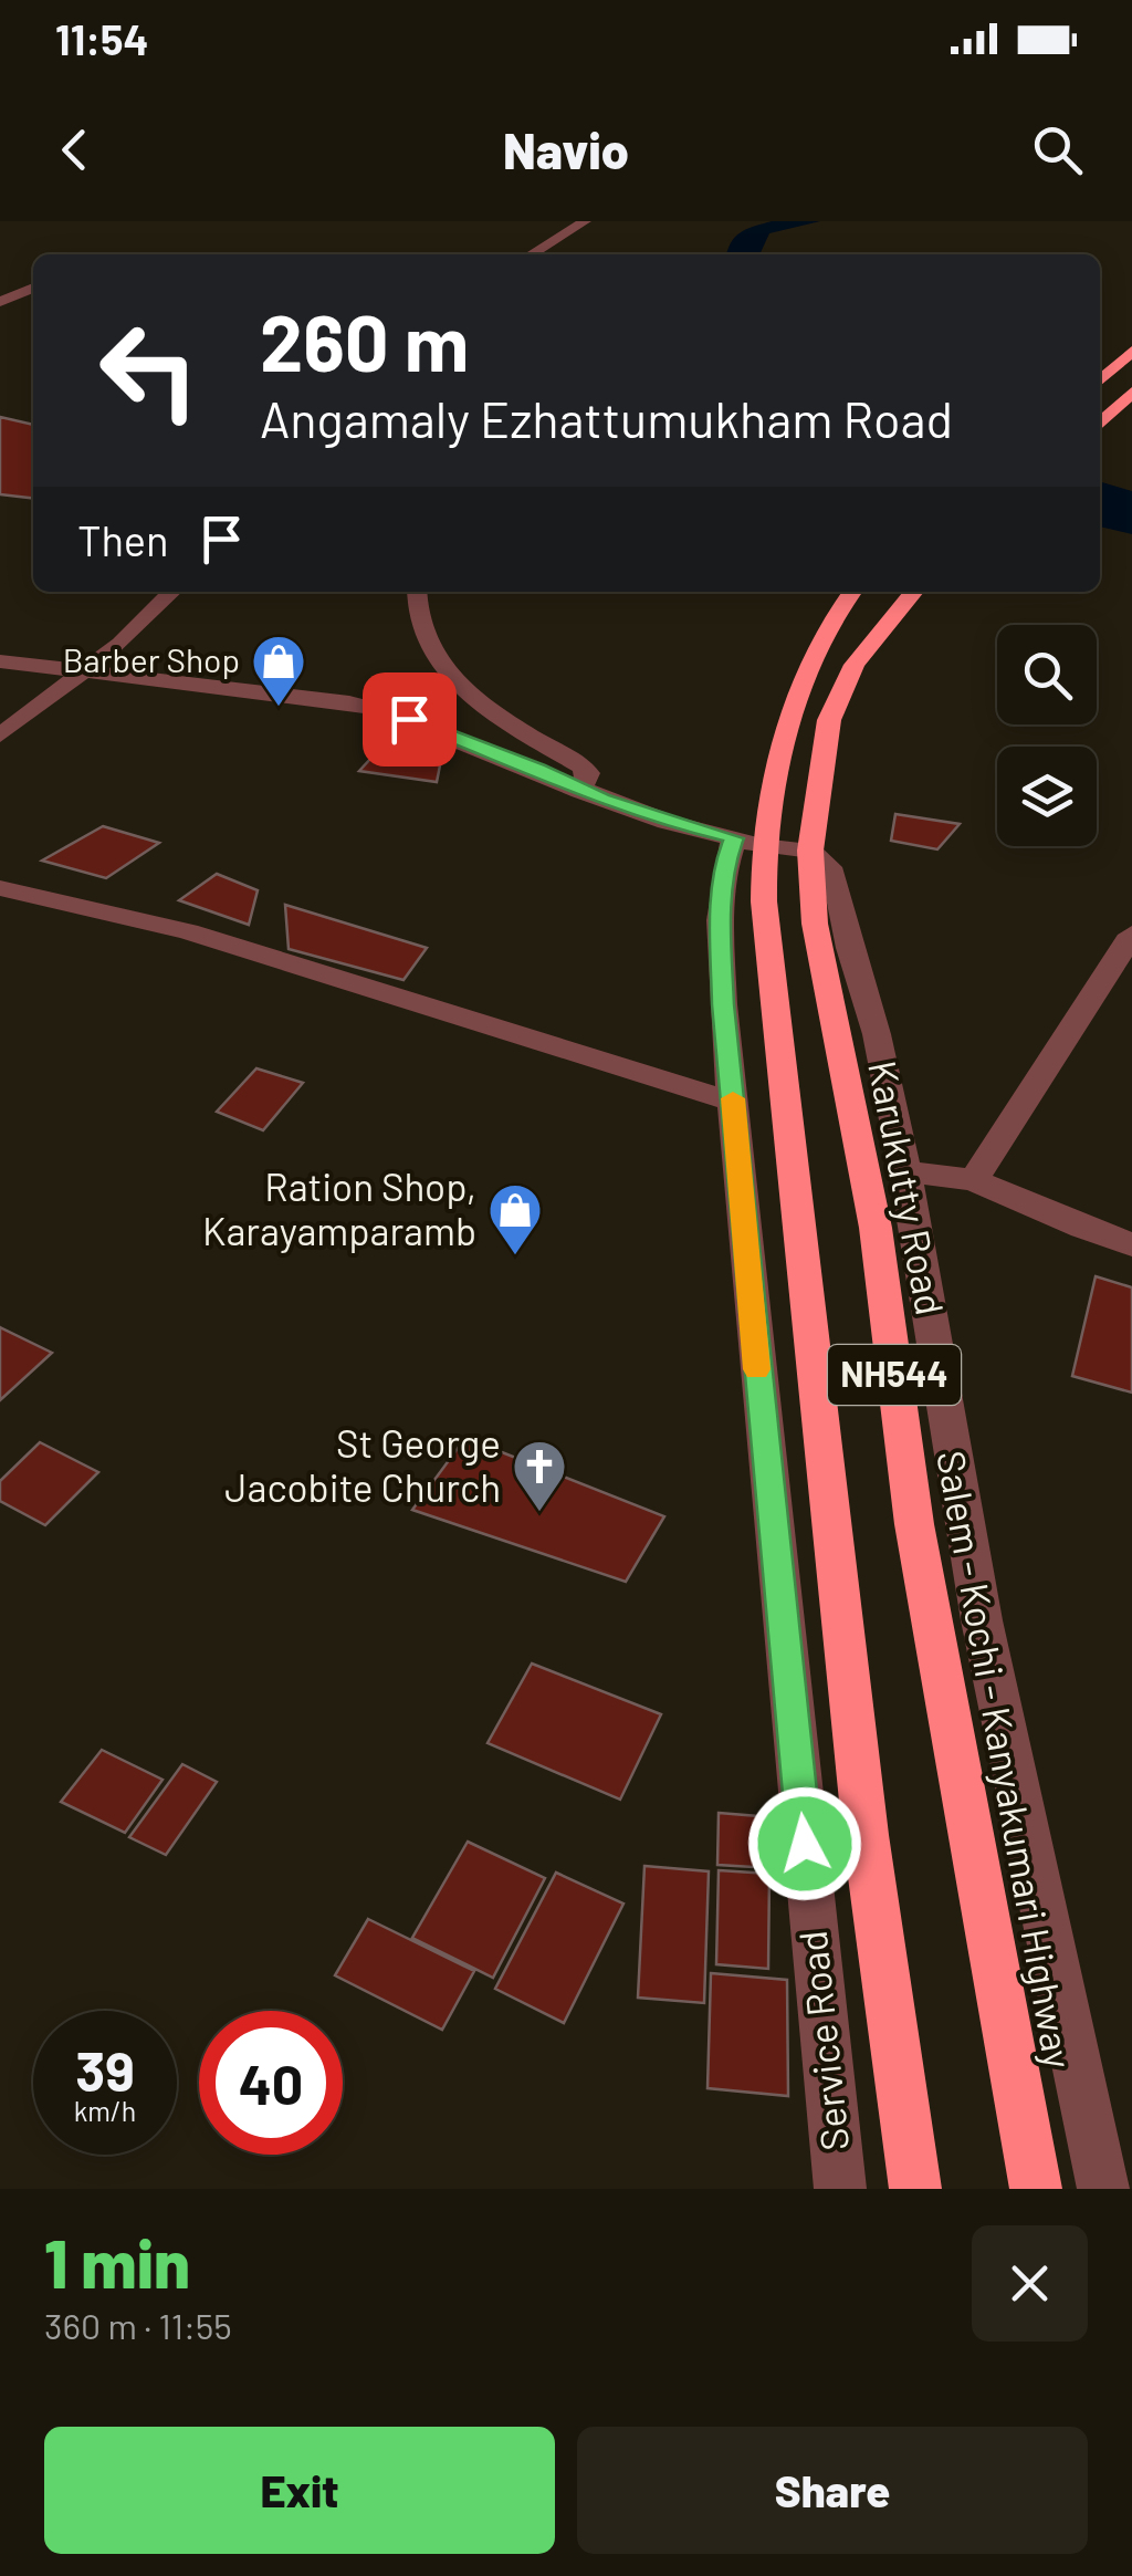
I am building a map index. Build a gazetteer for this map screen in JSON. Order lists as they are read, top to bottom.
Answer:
{
  "streets": {
    "highway": ["NH544", "Salem - Kochi - Kanyakumari Highway"],
    "street": ["Karukutty Road", "Service Road"]
  },
  "crossings": [
    ["Karukutty Road", "Salem - Kochi - Kanyakumari Highway"],
    ["NH544", "Service Road"]
  ],
  "places": {
    "shop": ["Barber Shop", "Ration Shop, Karayamparamb"],
    "church": ["St George Jacobite Church"]
  },
  "page": {
    "status": "11:54",
    "header": "Navio",
    "turn": ["260 m", "Angamaly Ezhattumukham Road"],
    "then": "Then",
    "speed": "39 km/h",
    "limit": "40",
    "heading": ["1 min", "360 m · 11:55"],
    "buttons": ["Exit", "Share"]
  }
}
